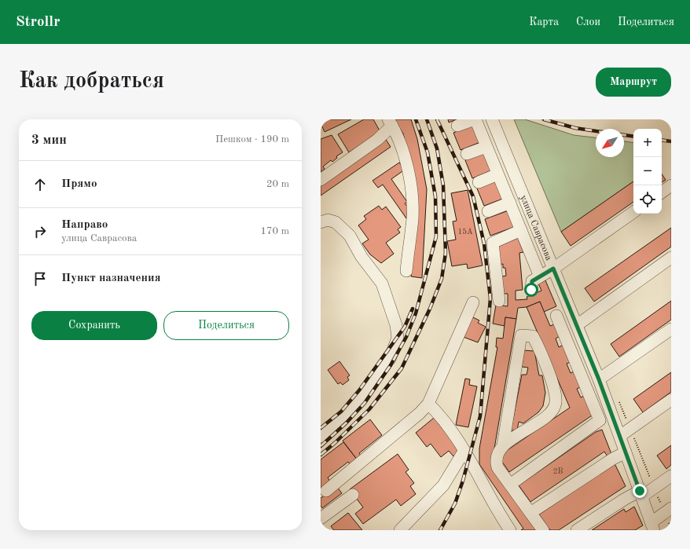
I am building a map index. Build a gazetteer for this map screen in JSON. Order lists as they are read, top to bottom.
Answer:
{
  "streets": {
    "street": ["улица Саврасова"]
  },
  "house_numbers": ["15А", "2В"],
  "north": "bottom left",
  "page": {
    "header": "Strollr",
    "nav": ["Карта", "Слои", "Поделиться"],
    "buttons": [
      "Маршрут",
      ["Сохранить", "Поделиться"]
    ],
    "title": "Как добраться",
    "heading": ["3 мин", "Пешком · 190 m"],
    "map_buttons": ["+", "−"],
    "list": [
      ["Прямо", "20 m"],
      ["Направо", "улица Саврасова", "170 m"],
      "Пункт назначения"
    ]
  }
}
